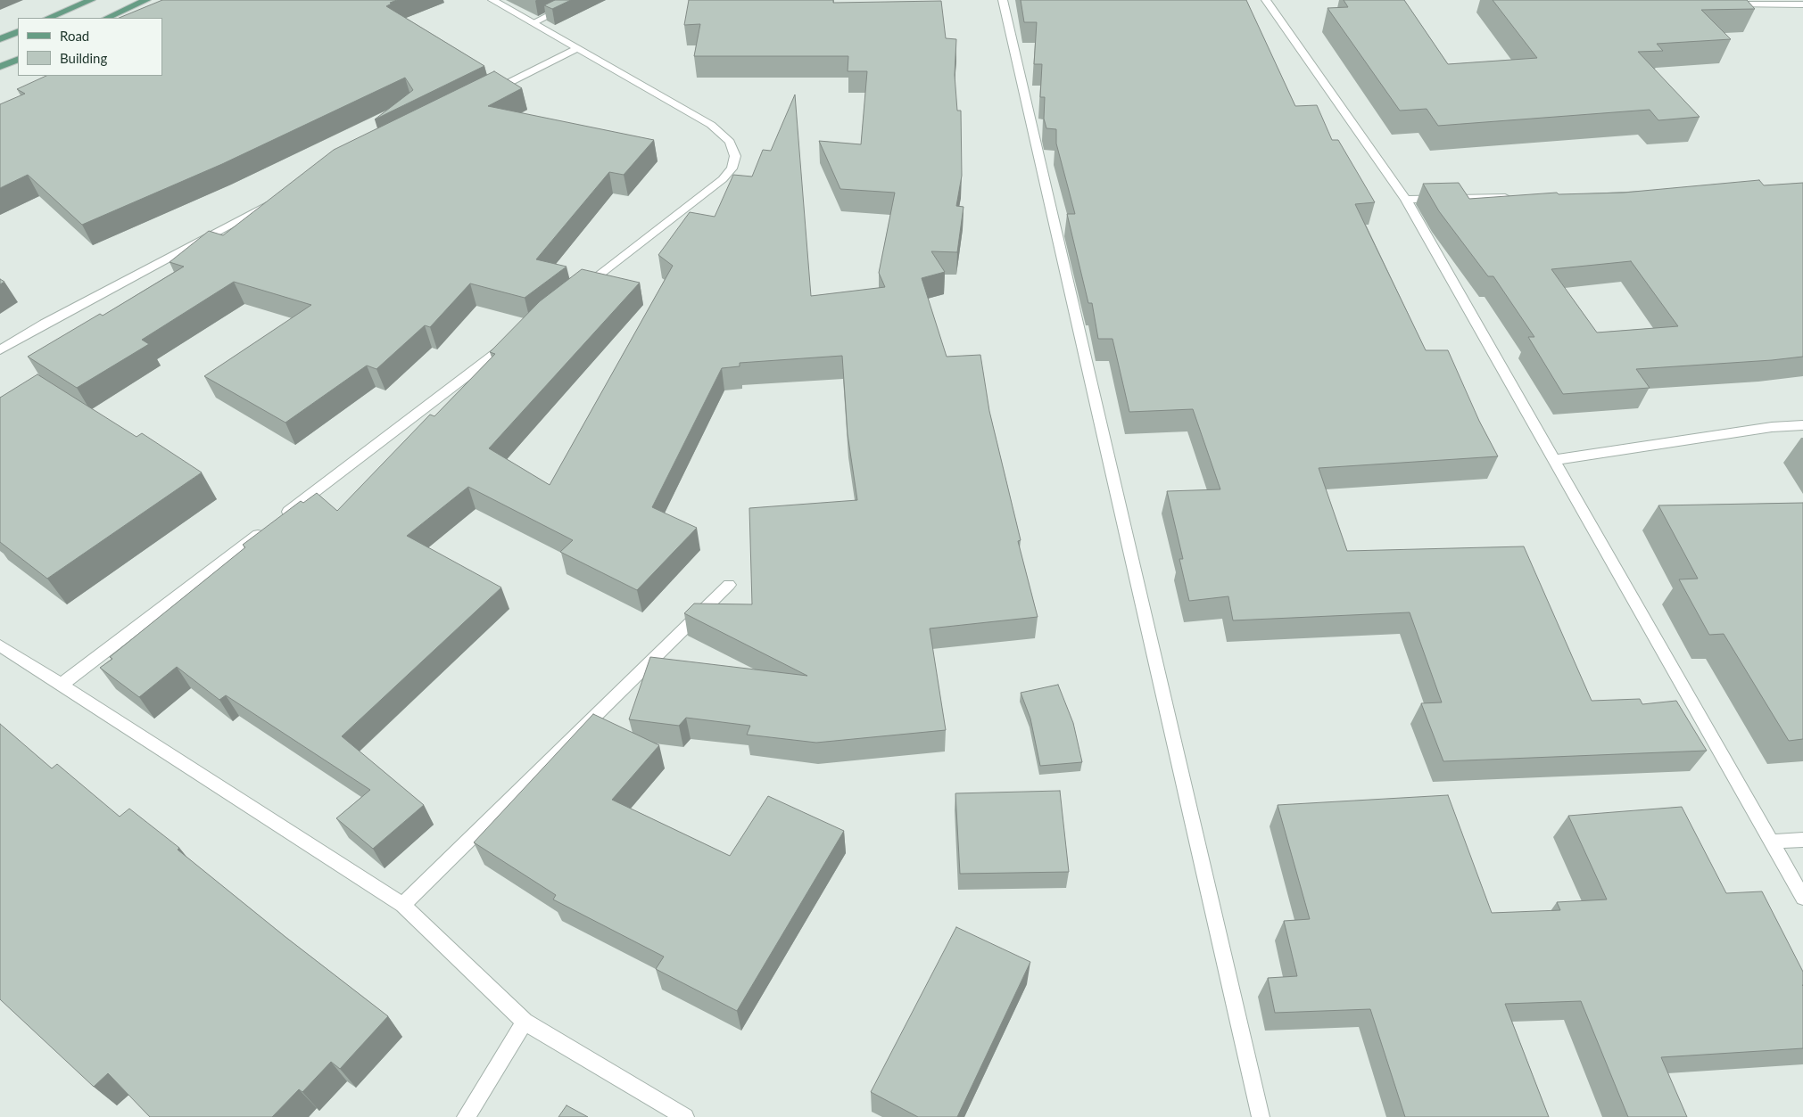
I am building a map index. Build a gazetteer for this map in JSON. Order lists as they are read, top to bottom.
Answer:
{
  "legend": ["Road", "Building"]
}
